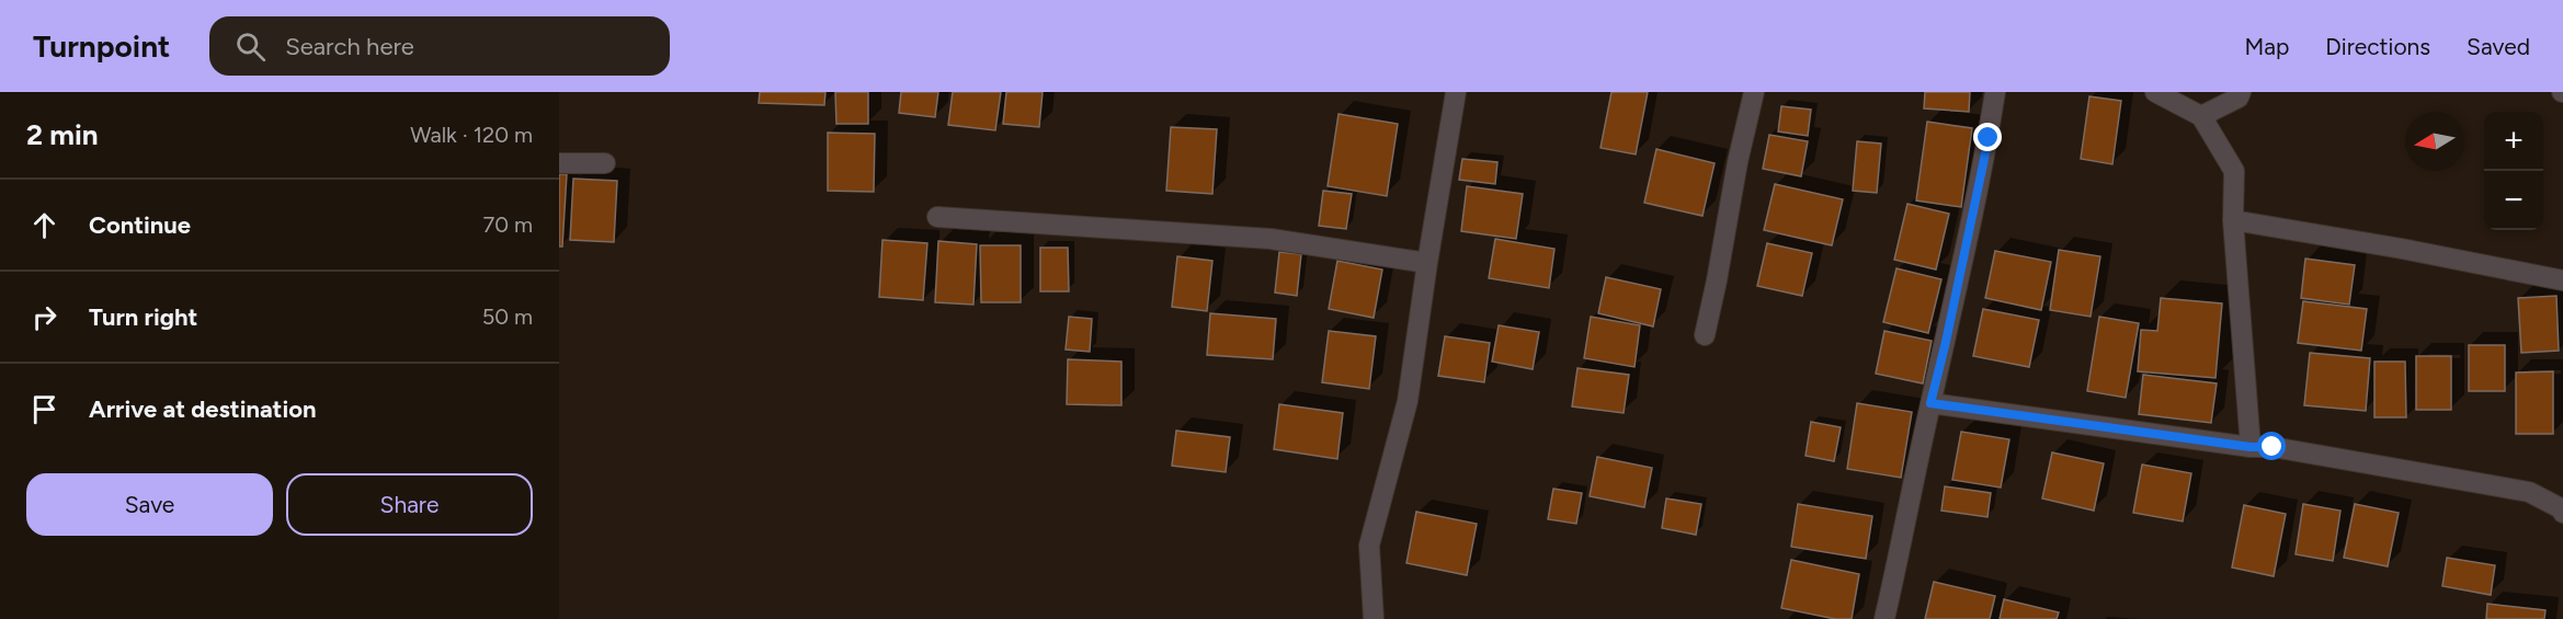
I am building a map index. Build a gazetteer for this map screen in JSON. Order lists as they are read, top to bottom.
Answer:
{
  "north": "left",
  "page": {
    "header": "Turnpoint",
    "search": "Search here",
    "nav": ["Map", "Directions", "Saved"],
    "heading": ["2 min", "Walk · 120 m"],
    "map_buttons": ["+", "−"],
    "list": [
      ["Continue", "70 m"],
      ["Turn right", "50 m"],
      "Arrive at destination"
    ],
    "buttons": ["Save", "Share"]
  }
}
